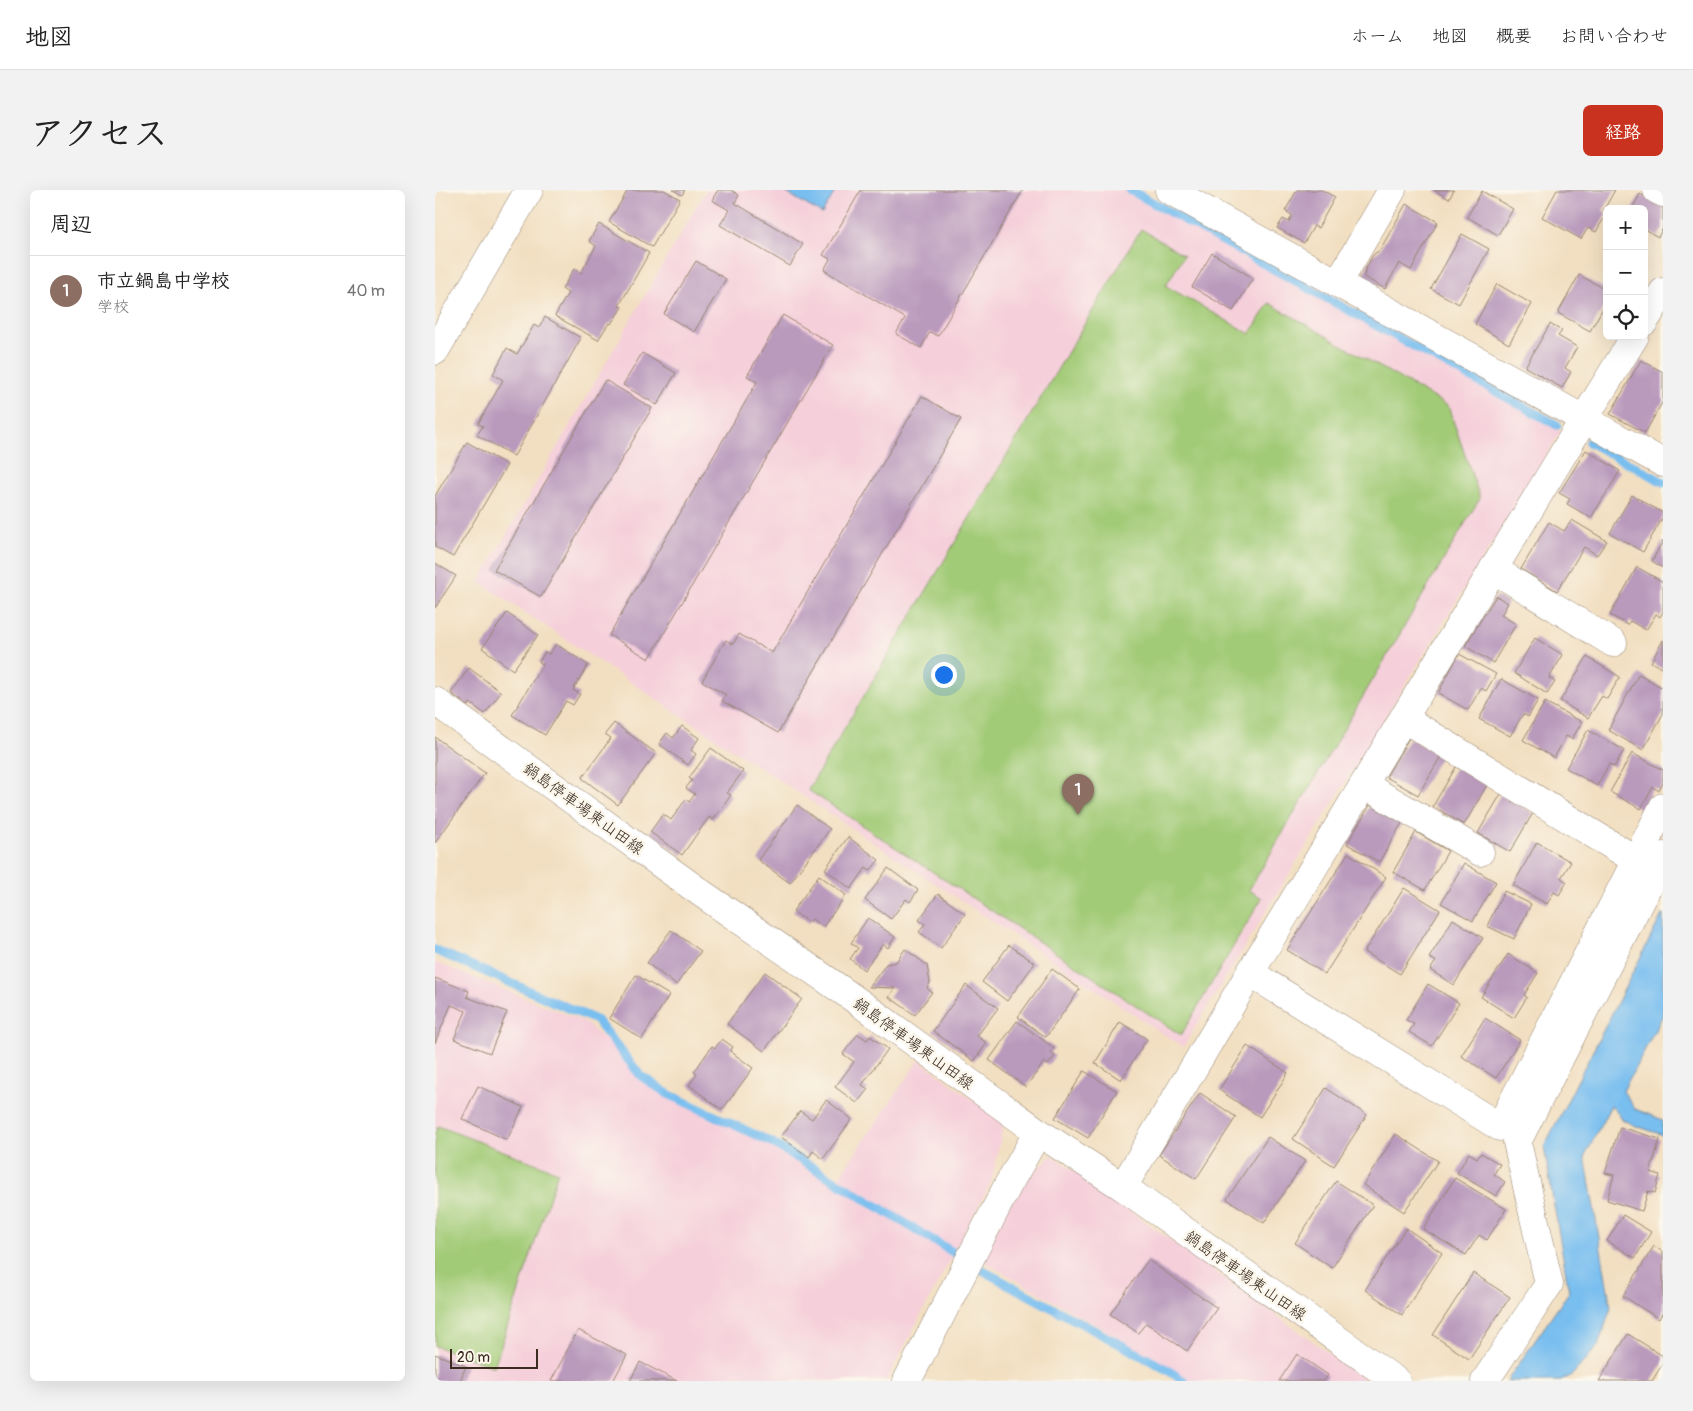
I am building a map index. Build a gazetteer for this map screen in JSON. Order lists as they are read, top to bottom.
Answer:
{
  "streets": {
    "street": ["鍋島停車場東山田線"]
  },
  "scale_bar": "20 m",
  "page": {
    "header": "地図",
    "nav": [
      "ホーム",
      "地図",
      "概要",
      "お問い合わせ"
    ],
    "title": "アクセス",
    "buttons": "経路",
    "heading": "周辺",
    "map_buttons": ["+", "−"],
    "list": [
      {
        "mark": "1",
        "name": "市立鍋島中学校",
        "note": "学校",
        "value": "40 m"
      }
    ],
    "pins": "1",
    "scale": "20 m"
  }
}
